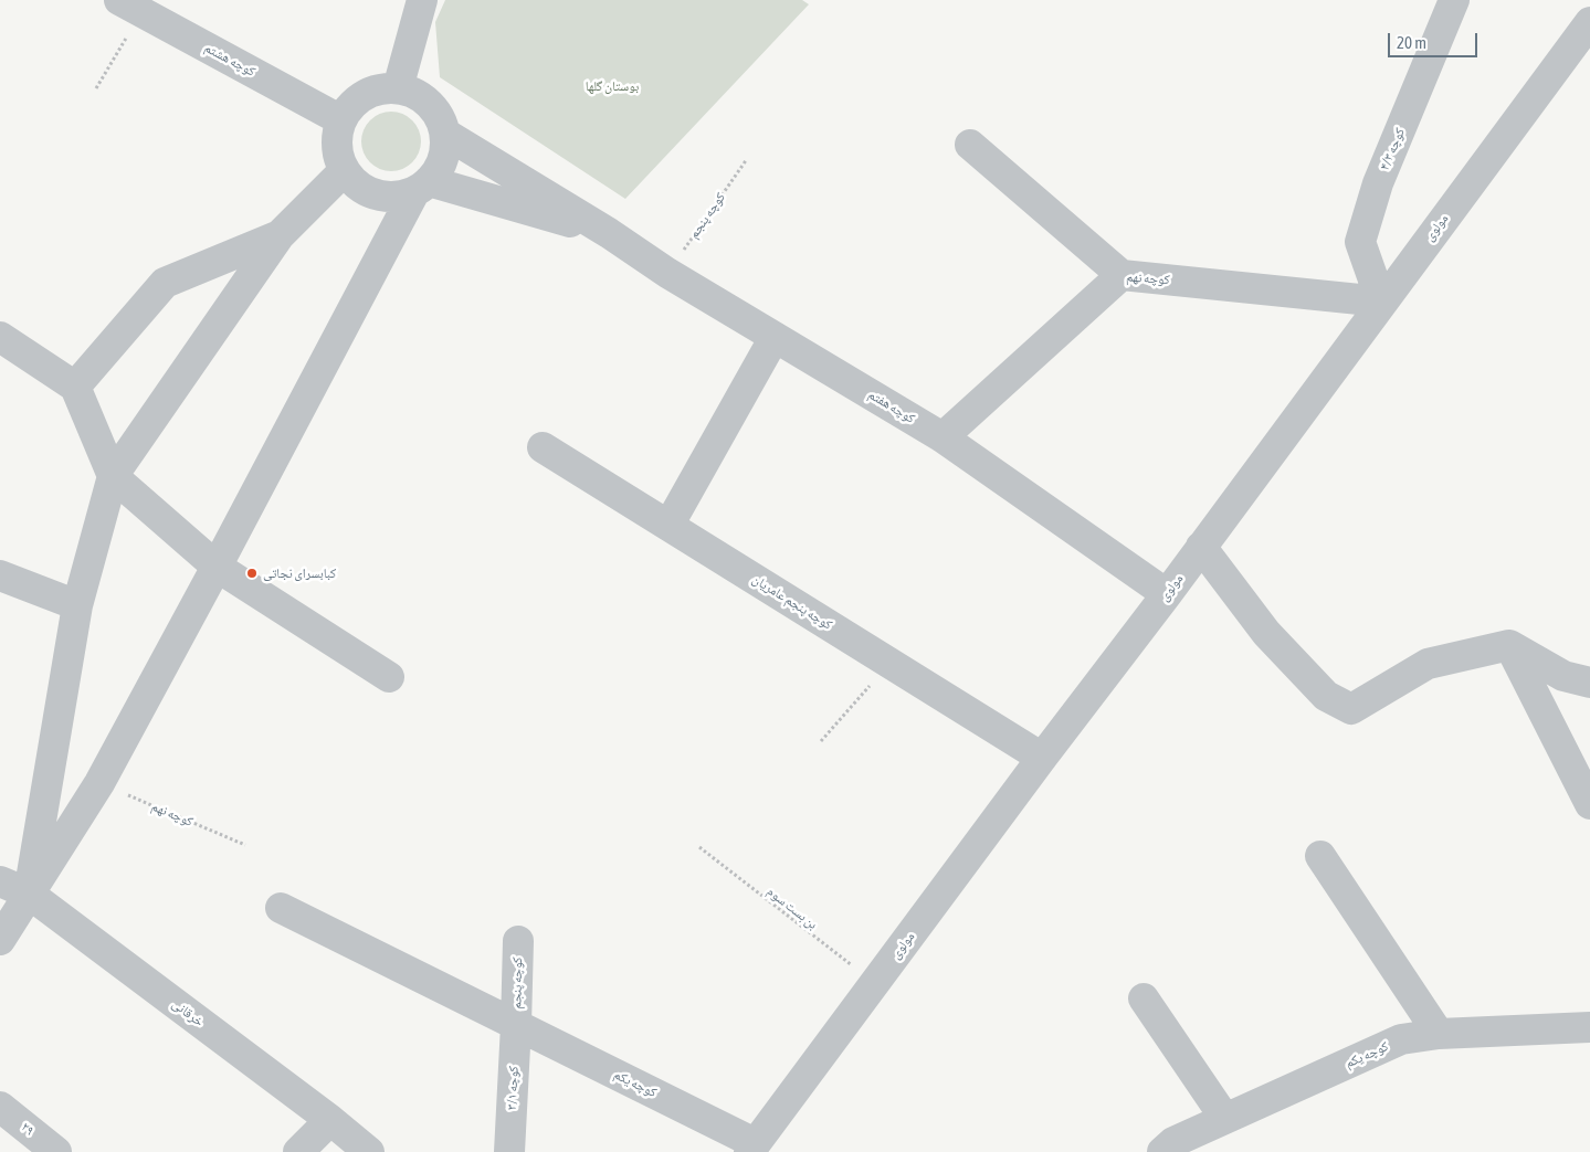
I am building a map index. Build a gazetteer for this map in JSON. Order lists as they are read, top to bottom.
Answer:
{
  "streets": {
    "street": [
      "کوچه هشتم",
      "کوچه ۴/۳",
      "کوچه پنجم",
      "مولوی",
      "کوچه نهم",
      "کوچه هفتم",
      "کوچه پنجم عامریان",
      "خرقانی",
      "کوچه یکم",
      "کوچه ۳/۱",
      "۲۹"
    ],
    "path": ["بن بست سوم"]
  },
  "crossings": [
    ["کوچه هشتم", "کوچه هفتم"],
    ["کوچه ۴/۳", "مولوی"],
    ["کوچه ۴/۳", "کوچه نهم"],
    ["کوچه پنجم", "کوچه هفتم"],
    ["کوچه پنجم", "کوچه یکم"],
    ["کوچه پنجم", "کوچه ۳/۱"],
    ["مولوی", "کوچه نهم"],
    ["مولوی", "کوچه هفتم"],
    ["مولوی", "کوچه پنجم عامریان"],
    ["مولوی", "بن بست سوم"],
    ["مولوی", "کوچه یکم"],
    ["کوچه نهم", "کوچه هفتم"],
    ["کوچه یکم", "کوچه ۳/۱"]
  ],
  "parks": ["بوستان گلها"],
  "places": ["کبابسرای نجاتی"],
  "scale_bar": "20 m"
}
